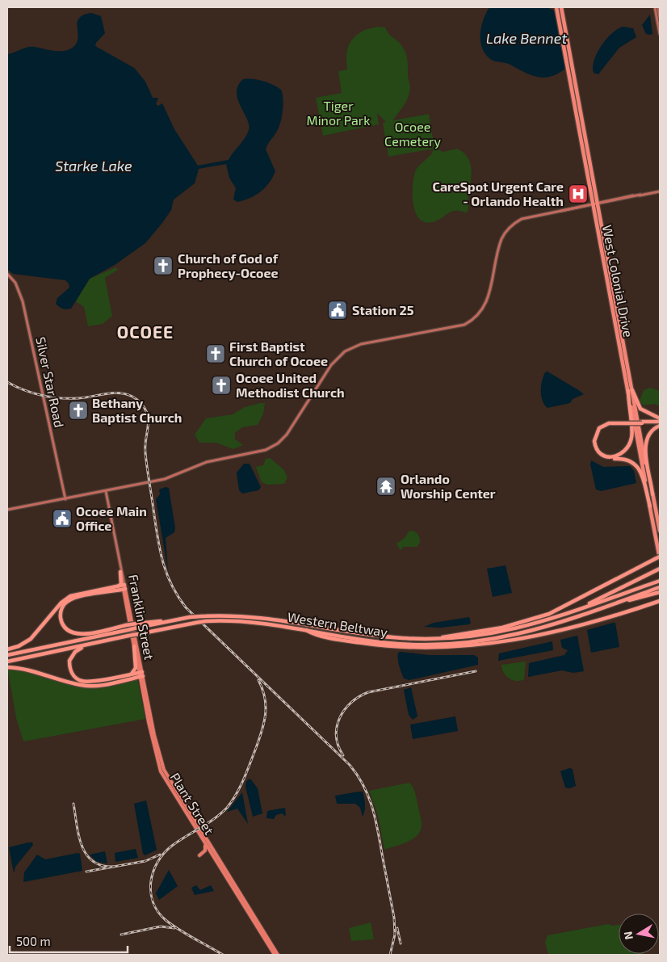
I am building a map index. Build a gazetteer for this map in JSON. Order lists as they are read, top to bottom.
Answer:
{
  "streets": {
    "highway": ["West Colonial Drive", "Western Beltway"],
    "main road": ["Silver Star Road", "Franklin Street", "Plant Street"]
  },
  "crossings": [
    ["Franklin Street", "Western Beltway"],
    ["Franklin Street", "Plant Street"]
  ],
  "districts": ["OCOEE"],
  "water": ["Lake Bennet", "Starke Lake"],
  "parks": ["Tiger Minor Park", "Ocoee Cemetery"],
  "places": {
    "hospital": ["CareSpot Urgent Care - Orlando Health"],
    "church": [
      "Church of God of Prophecy-Ocoee",
      "First Baptist Church of Ocoee",
      "Ocoee United Methodist Church",
      "Bethany Baptist Church"
    ],
    "public building": ["Station 25", "Ocoee Main Office"],
    "temple": ["Orlando Worship Center"]
  },
  "scale_bar": "500 m",
  "north": "left"
}
